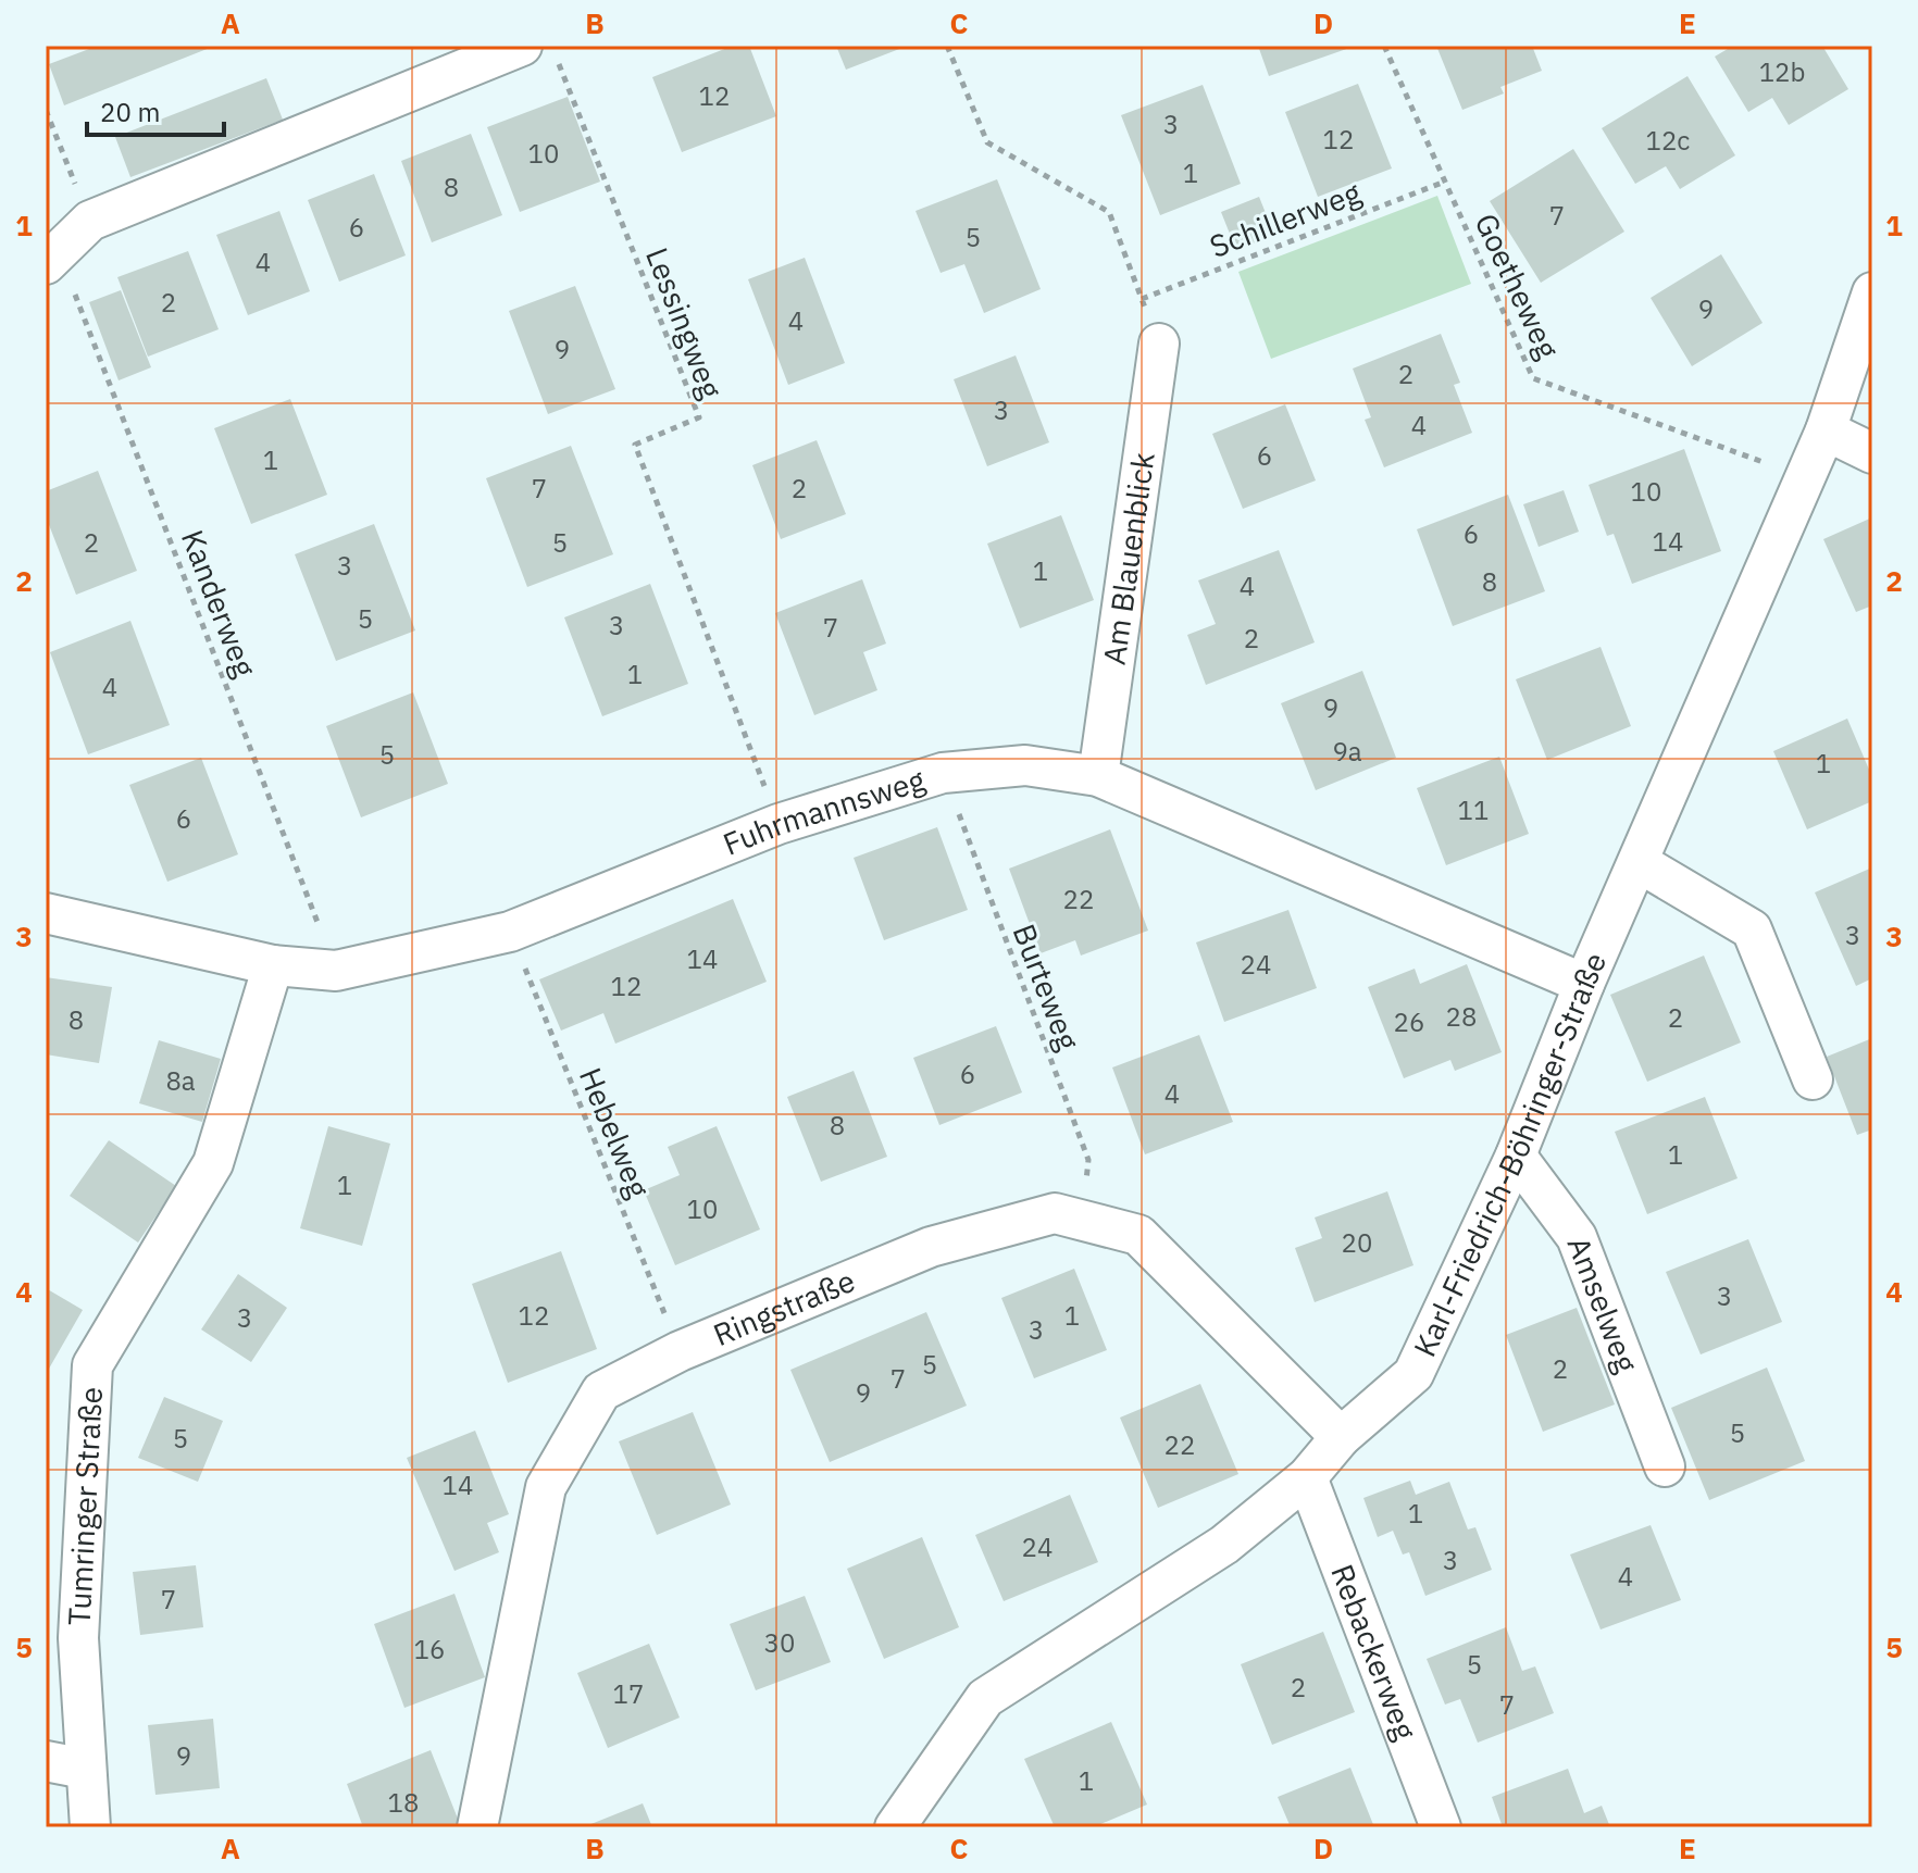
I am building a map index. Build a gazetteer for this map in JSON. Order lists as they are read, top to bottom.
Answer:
{
  "streets": {
    "street": [
      "Am Blauenblick",
      "Fuhrmannsweg",
      "Karl-Friedrich-Böhringer-Straße",
      "Amselweg",
      "Ringstraße",
      "Tumringer Straße",
      "Rebackerweg"
    ],
    "path": [
      "Schillerweg",
      "Goetheweg",
      "Lessingweg",
      "Kanderweg",
      "Burteweg",
      "Hebelweg"
    ]
  },
  "crossings": [
    ["Schillerweg", "Goetheweg"],
    ["Goetheweg", "Karl-Friedrich-Böhringer-Straße"],
    ["Lessingweg", "Fuhrmannsweg"],
    ["Am Blauenblick", "Fuhrmannsweg"],
    ["Kanderweg", "Fuhrmannsweg"],
    ["Fuhrmannsweg", "Burteweg"],
    ["Fuhrmannsweg", "Hebelweg"],
    ["Fuhrmannsweg", "Karl-Friedrich-Böhringer-Straße"],
    ["Fuhrmannsweg", "Tumringer Straße"],
    ["Burteweg", "Ringstraße"],
    ["Hebelweg", "Ringstraße"],
    ["Karl-Friedrich-Böhringer-Straße", "Amselweg"],
    ["Karl-Friedrich-Böhringer-Straße", "Ringstraße"],
    ["Karl-Friedrich-Böhringer-Straße", "Rebackerweg"]
  ],
  "house_numbers": [
    "12b",
    "12",
    "3",
    "12",
    "12c",
    "10",
    "1",
    "8",
    "7",
    "6",
    "5",
    "4",
    "2",
    "9",
    "4",
    "9",
    "2",
    "3",
    "4",
    "6",
    "1",
    "7",
    "2",
    "10",
    "6",
    "14",
    "2",
    "5",
    "3",
    "1",
    "8",
    "4",
    "5",
    "3",
    "7",
    "2",
    "1",
    "4",
    "9",
    "9a",
    "5",
    "1",
    "11",
    "6",
    "22",
    "3",
    "14",
    "24",
    "12",
    "28",
    "2",
    "8",
    "26",
    "6",
    "8a",
    "4",
    "8",
    "1",
    "1",
    "10",
    "20",
    "3",
    "12",
    "1",
    "3",
    "3",
    "5",
    "2",
    "7",
    "9",
    "5",
    "5",
    "22",
    "14",
    "1",
    "24",
    "3",
    "4",
    "7",
    "30",
    "16",
    "5",
    "2",
    "17",
    "7",
    "9",
    "1",
    "18"
  ],
  "scale_bar": "20 m",
  "grid": {
    "columns": [
      "A",
      "B",
      "C",
      "D",
      "E"
    ],
    "rows": [
      "1",
      "2",
      "3",
      "4",
      "5"
    ]
  }
}
